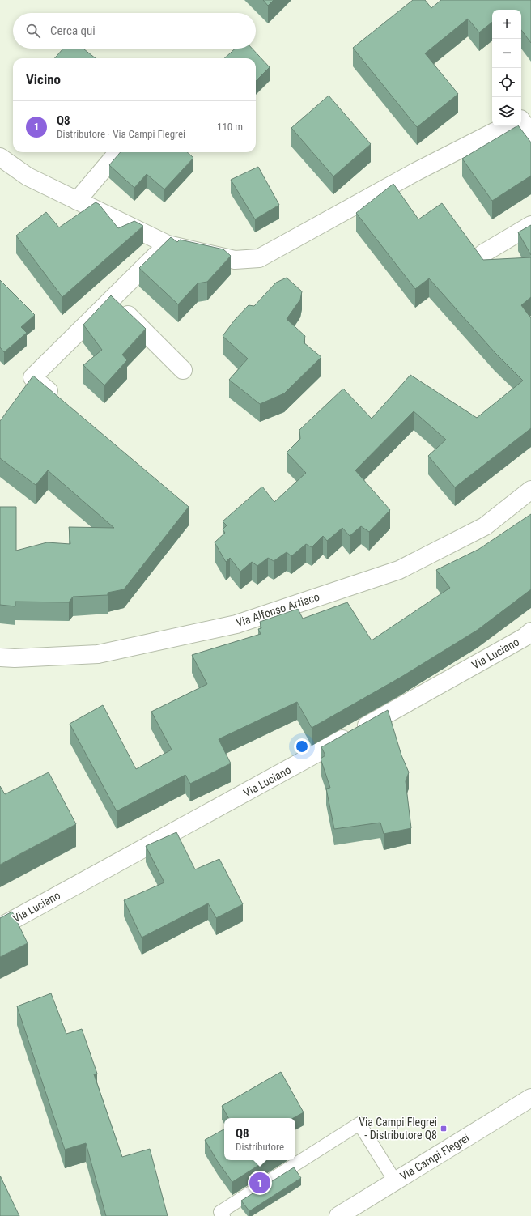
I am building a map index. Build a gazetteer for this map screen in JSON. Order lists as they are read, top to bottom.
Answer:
{
  "streets": {
    "street": ["Via Alfonso Artiaco", "Via Luciano", "Via Campi Flegrei"]
  },
  "places": {
    "transit": ["Via Campi Flegrei - Distributore Q8"]
  },
  "page": {
    "map_buttons": ["+", "−"],
    "search": "Cerca qui",
    "heading": "Vicino",
    "list": [
      {
        "mark": "1",
        "name": "Q8",
        "note": "Distributore · Via Campi Flegrei",
        "value": "110 m"
      }
    ],
    "popup": ["Q8", "Distributore"],
    "pins": "1"
  }
}
